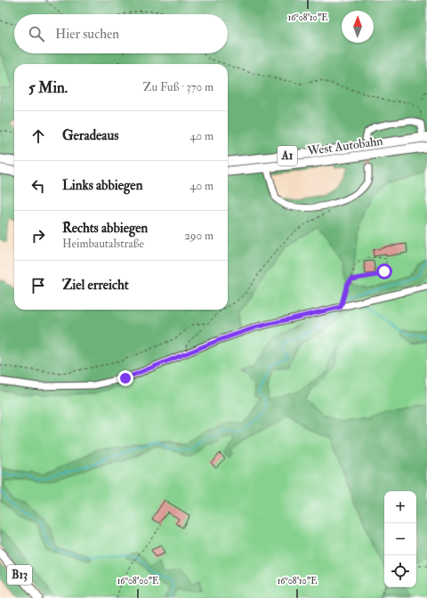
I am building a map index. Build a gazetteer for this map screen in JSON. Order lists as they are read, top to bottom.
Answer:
{
  "streets": {
    "highway": ["West Autobahn", "A1"],
    "main road": ["B13"]
  },
  "north": "top",
  "page": {
    "search": "Hier suchen",
    "heading": ["5 Min.", "Zu Fuß · 370 m"],
    "list": [
      ["Geradeaus", "40 m"],
      ["Links abbiegen", "40 m"],
      ["Rechts abbiegen", "Heimbautalstraße", "290 m"],
      "Ziel erreicht"
    ],
    "map_buttons": ["+", "−"]
  },
  "coordinates": ["16°08'10\"E", "16°08'00\"E"]
}
